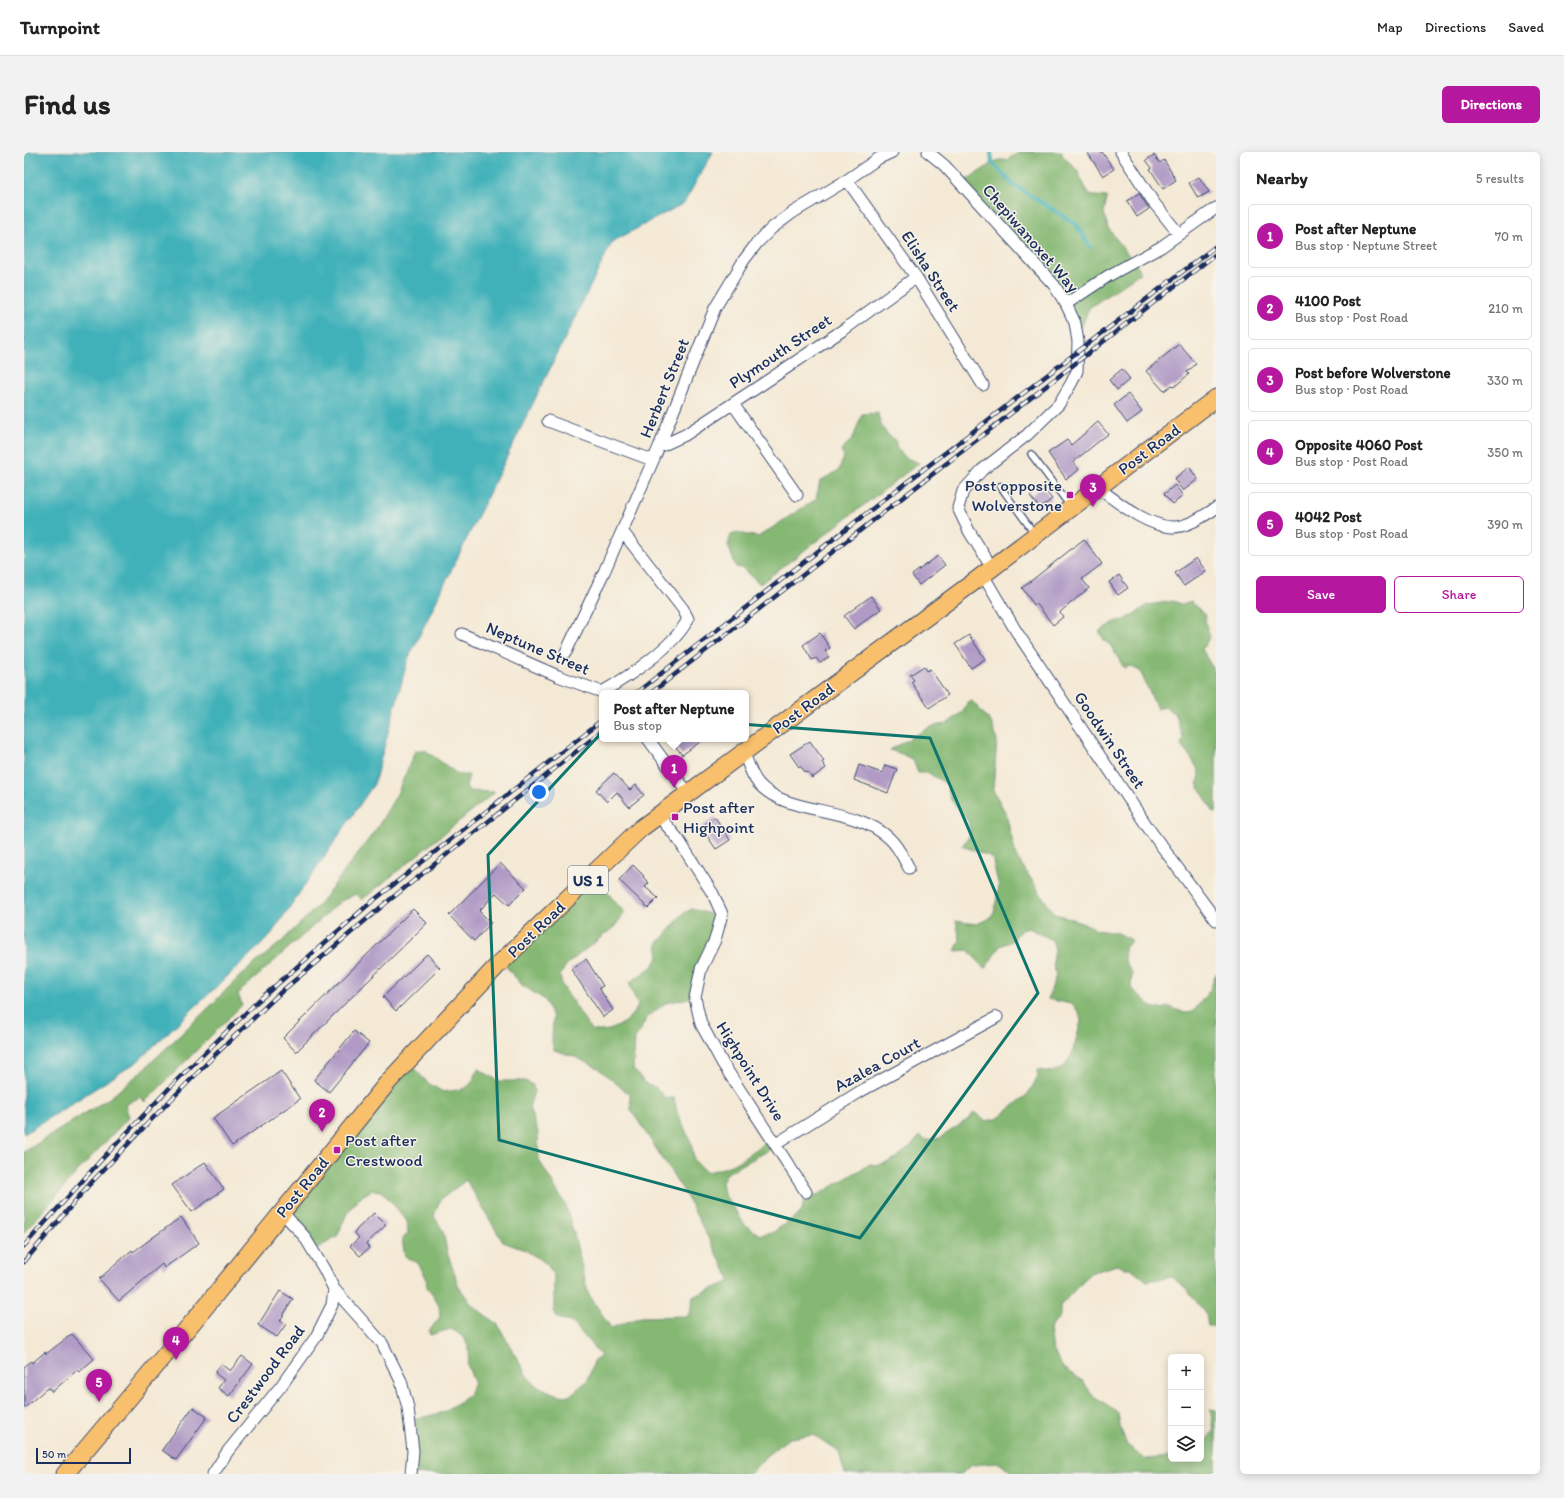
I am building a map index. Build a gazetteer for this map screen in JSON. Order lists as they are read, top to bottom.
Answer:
{
  "streets": {
    "main road": ["Post Road", "US 1"],
    "street": [
      "Chepiwanoxet Way",
      "Elisha Street",
      "Plymouth Street",
      "Herbert Street",
      "Neptune Street",
      "Goodwin Street",
      "Azalea Court",
      "Highpoint Drive",
      "Crestwood Road"
    ]
  },
  "crossings": [
    ["Chepiwanoxet Way", "Post Road"],
    ["Chepiwanoxet Way", "Goodwin Street"],
    ["Elisha Street", "Plymouth Street"],
    ["Elisha Street", "Herbert Street"],
    ["Plymouth Street", "Herbert Street"],
    ["Herbert Street", "Neptune Street"],
    ["Post Road", "Goodwin Street"],
    ["Post Road", "Highpoint Drive"],
    ["Azalea Court", "Highpoint Drive"]
  ],
  "places": {
    "transit": ["Post opposite Wolverstone", "Post after Highpoint", "Post after Crestwood"]
  },
  "scale_bar": "50 m",
  "page": {
    "header": "Turnpoint",
    "nav": ["Map", "Directions", "Saved"],
    "buttons": [
      "Directions",
      ["Save", "Share"]
    ],
    "title": "Find us",
    "heading": ["Nearby", "5 results"],
    "list": [
      {
        "mark": "1",
        "name": "Post after Neptune",
        "note": "Bus stop · Neptune Street",
        "value": "70 m"
      },
      {
        "mark": "2",
        "name": "4100 Post",
        "note": "Bus stop · Post Road",
        "value": "210 m"
      },
      {
        "mark": "3",
        "name": "Post before Wolverstone",
        "note": "Bus stop · Post Road",
        "value": "330 m"
      },
      {
        "mark": "4",
        "name": "Opposite 4060 Post",
        "note": "Bus stop · Post Road",
        "value": "350 m"
      },
      {
        "mark": "5",
        "name": "4042 Post",
        "note": "Bus stop · Post Road",
        "value": "390 m"
      }
    ],
    "pins": [
      "3",
      "1",
      "2",
      "4",
      "5"
    ],
    "popup": ["Post after Neptune", "Bus stop"],
    "map_buttons": ["+", "−"],
    "scale": "50 m"
  }
}
